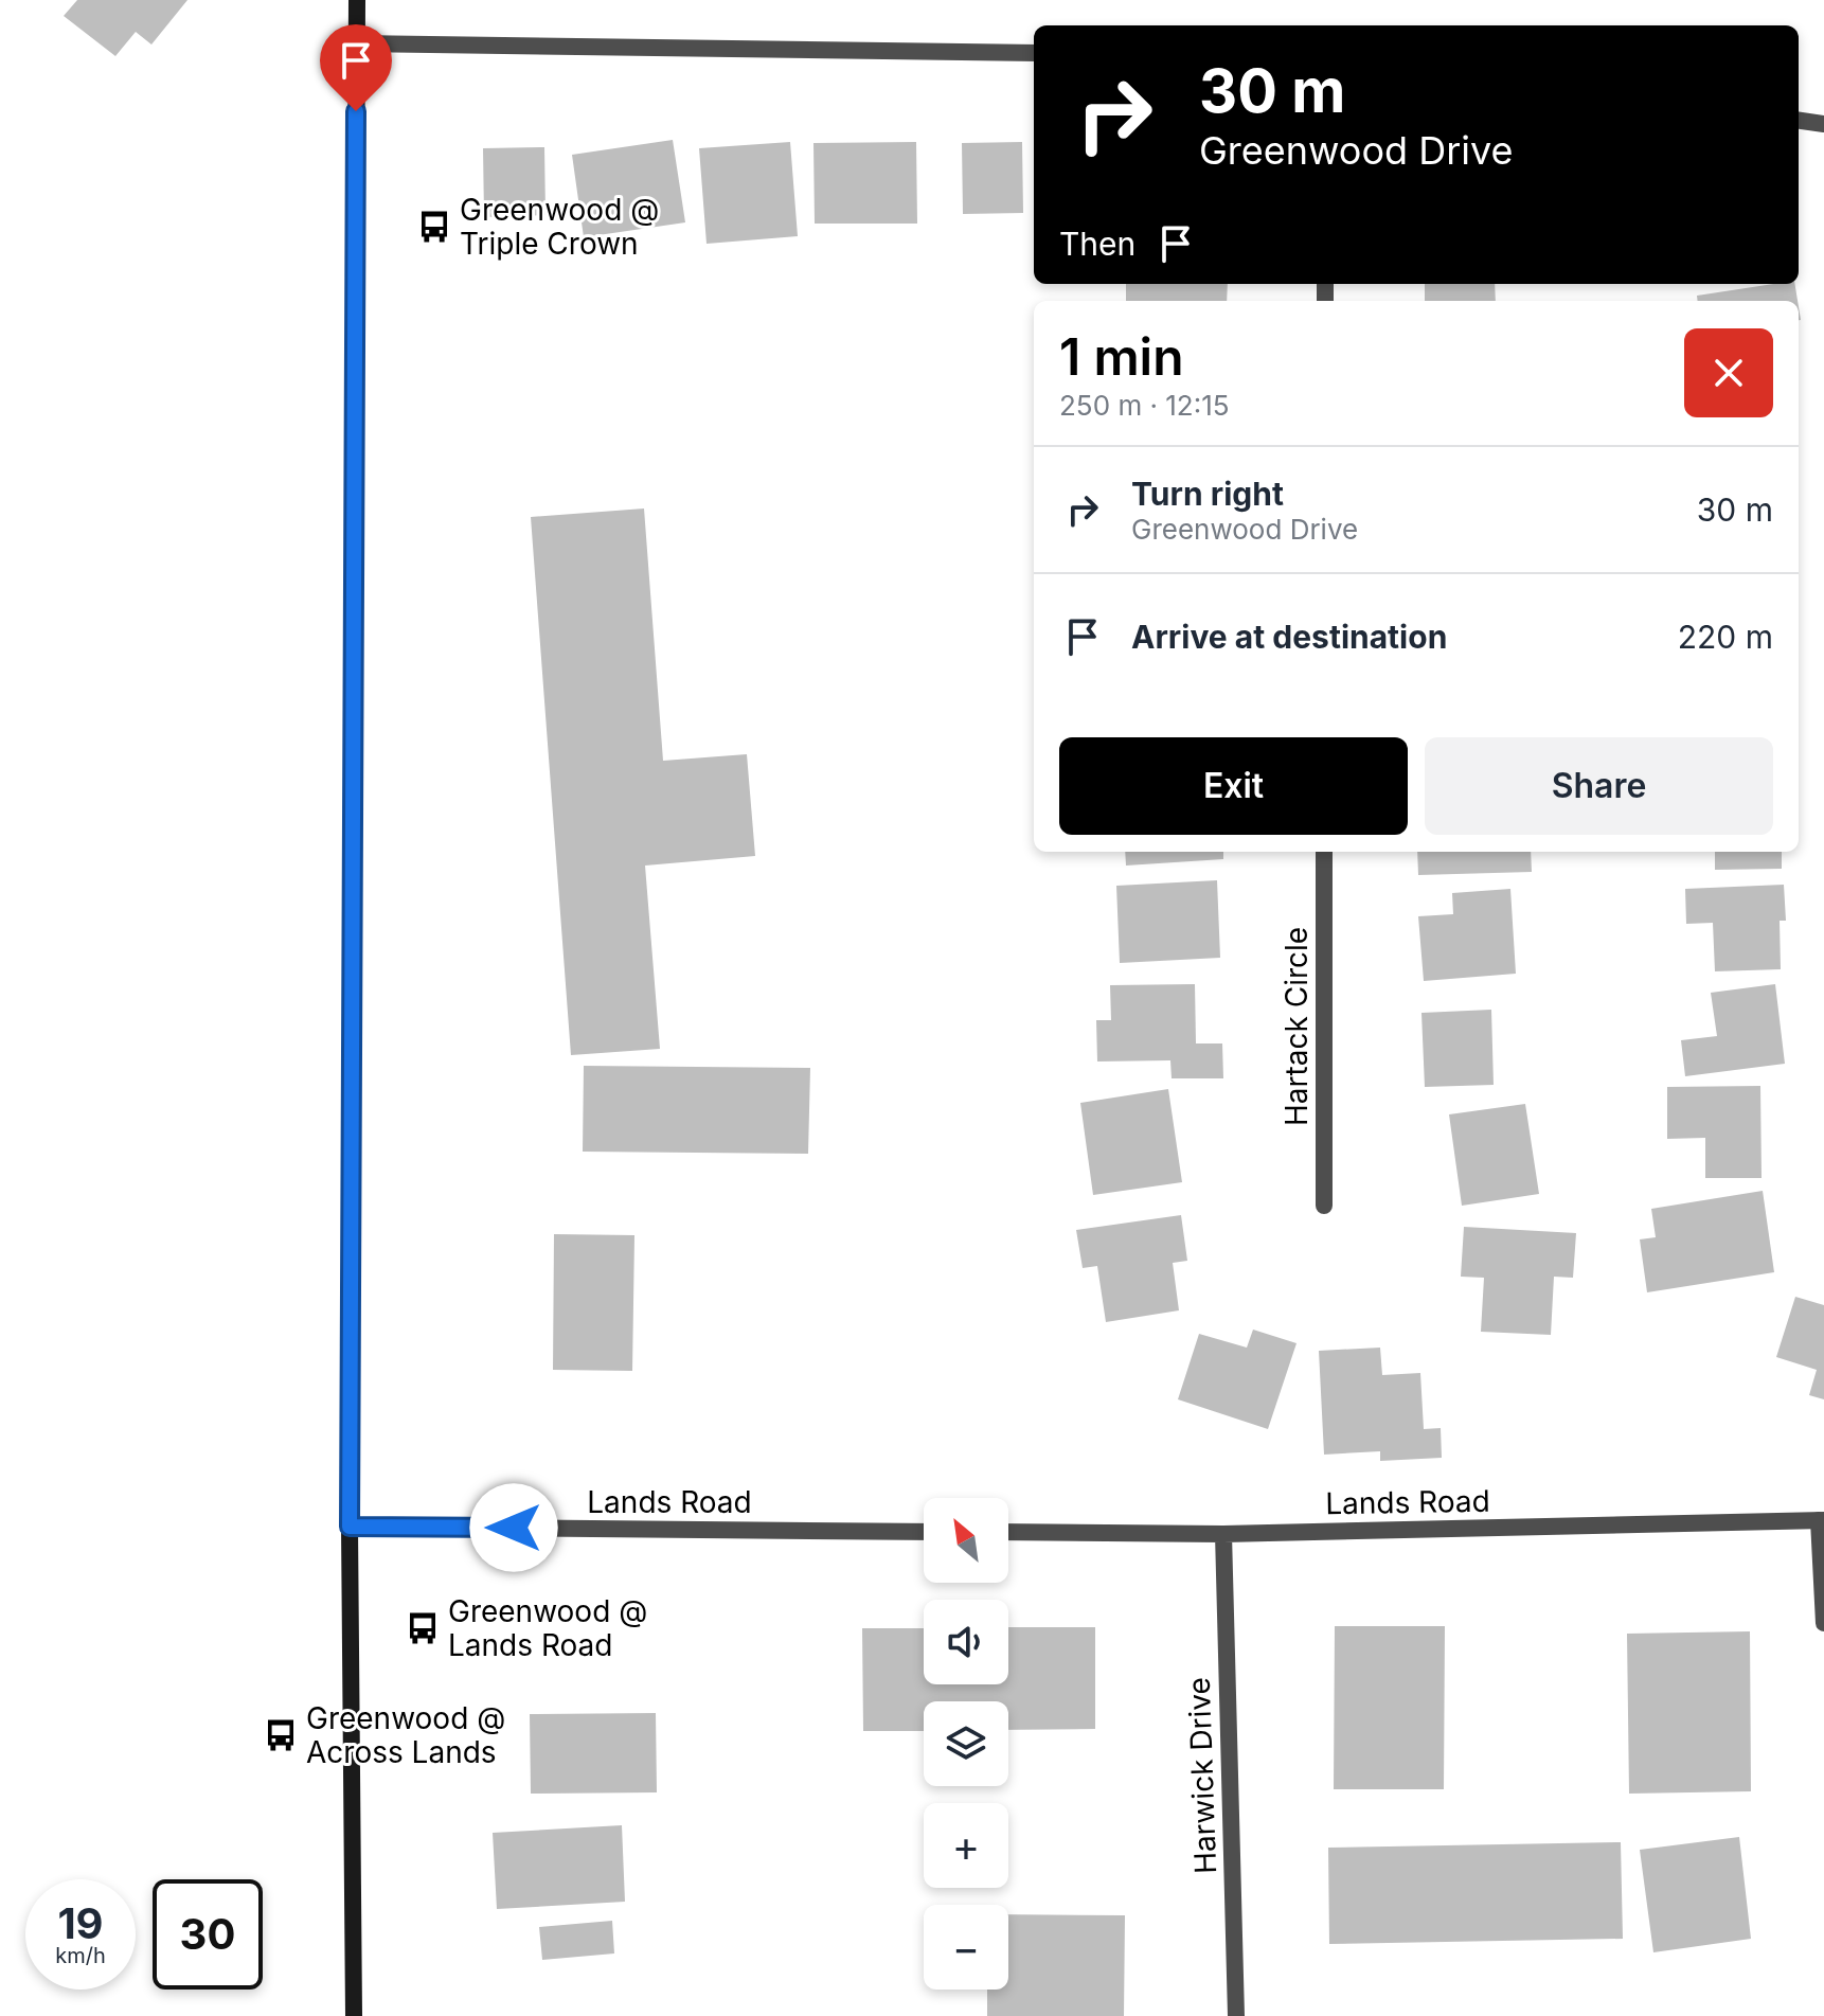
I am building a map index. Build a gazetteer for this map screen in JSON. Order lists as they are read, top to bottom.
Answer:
{
  "streets": {
    "street": ["Hartack Circle", "Lands Road", "Harwick Drive"]
  },
  "crossings": [
    ["Lands Road", "Harwick Drive"]
  ],
  "places": {
    "bus stop": ["Greenwood @ Triple Crown", "Greenwood @ Lands Road", "Greenwood @ Across Lands"]
  },
  "north": "top left",
  "page": {
    "turn": ["30 m", "Greenwood Drive"],
    "then": "Then",
    "heading": ["1 min", "250 m · 12:15"],
    "list": [
      {
        "name": "Turn right",
        "note": "Greenwood Drive",
        "value": "30 m"
      },
      {
        "name": "Arrive at destination",
        "value": "220 m"
      }
    ],
    "buttons": ["Exit", "Share"],
    "map_buttons": ["+", "−"],
    "speed": "19 km/h",
    "limit": "30"
  }
}
